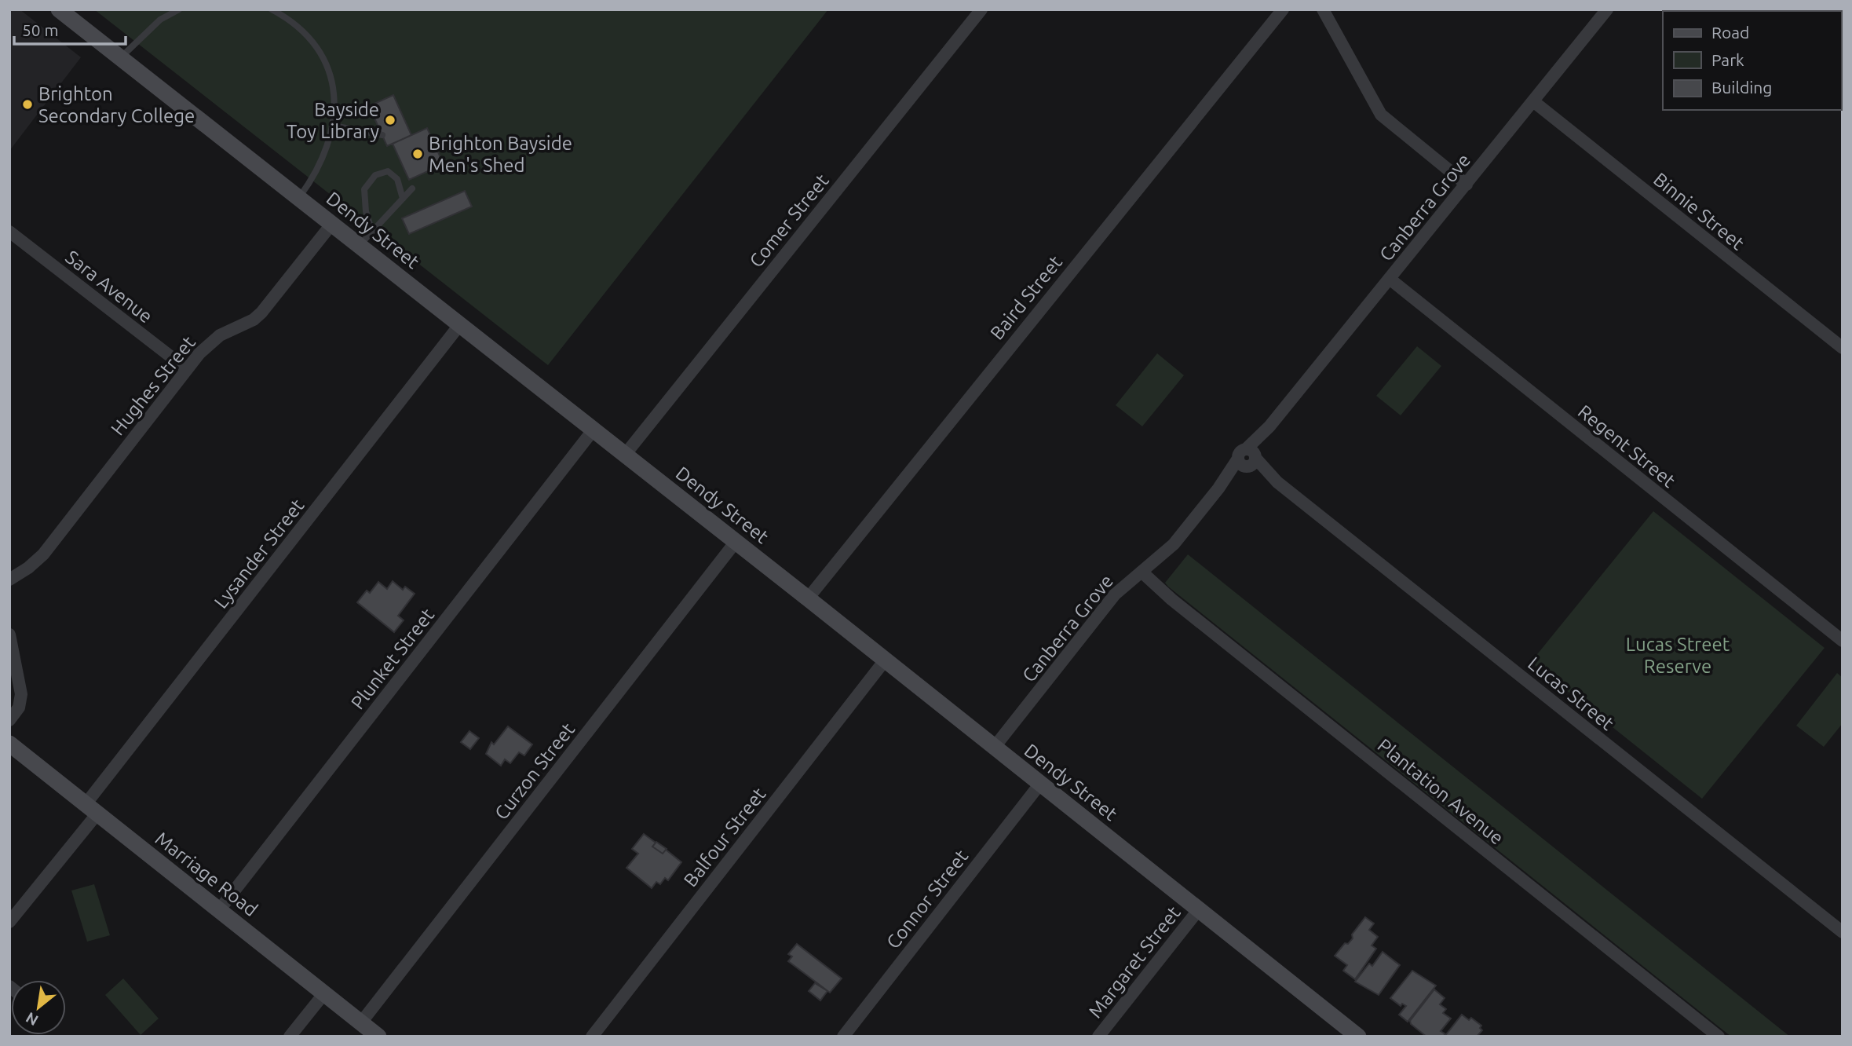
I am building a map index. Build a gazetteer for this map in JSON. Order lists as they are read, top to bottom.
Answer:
{
  "streets": {
    "street": [
      "Canberra Grove",
      "Binnie Street",
      "Comer Street",
      "Dendy Street",
      "Sara Avenue",
      "Baird Street",
      "Hughes Street",
      "Regent Street",
      "Lysander Street",
      "Plunket Street",
      "Lucas Street",
      "Curzon Street",
      "Plantation Avenue",
      "Balfour Street",
      "Marriage Road",
      "Connor Street",
      "Margaret Street"
    ]
  },
  "crossings": [
    ["Canberra Grove", "Binnie Street"],
    ["Canberra Grove", "Dendy Street"],
    ["Canberra Grove", "Regent Street"],
    ["Canberra Grove", "Lucas Street"],
    ["Canberra Grove", "Plantation Avenue"],
    ["Comer Street", "Dendy Street"],
    ["Dendy Street", "Baird Street"],
    ["Dendy Street", "Hughes Street"],
    ["Dendy Street", "Lysander Street"],
    ["Dendy Street", "Plunket Street"],
    ["Dendy Street", "Curzon Street"],
    ["Dendy Street", "Balfour Street"],
    ["Dendy Street", "Connor Street"],
    ["Dendy Street", "Margaret Street"],
    ["Sara Avenue", "Hughes Street"],
    ["Lysander Street", "Marriage Road"],
    ["Plunket Street", "Marriage Road"],
    ["Curzon Street", "Marriage Road"]
  ],
  "parks": ["Lucas Street Reserve"],
  "places": ["Brighton Secondary College", "Bayside Toy Library", "Brighton Bayside Men's Shed"],
  "legend": ["Road", "Park", "Building"],
  "scale_bar": "50 m",
  "north": "bottom left"
}
